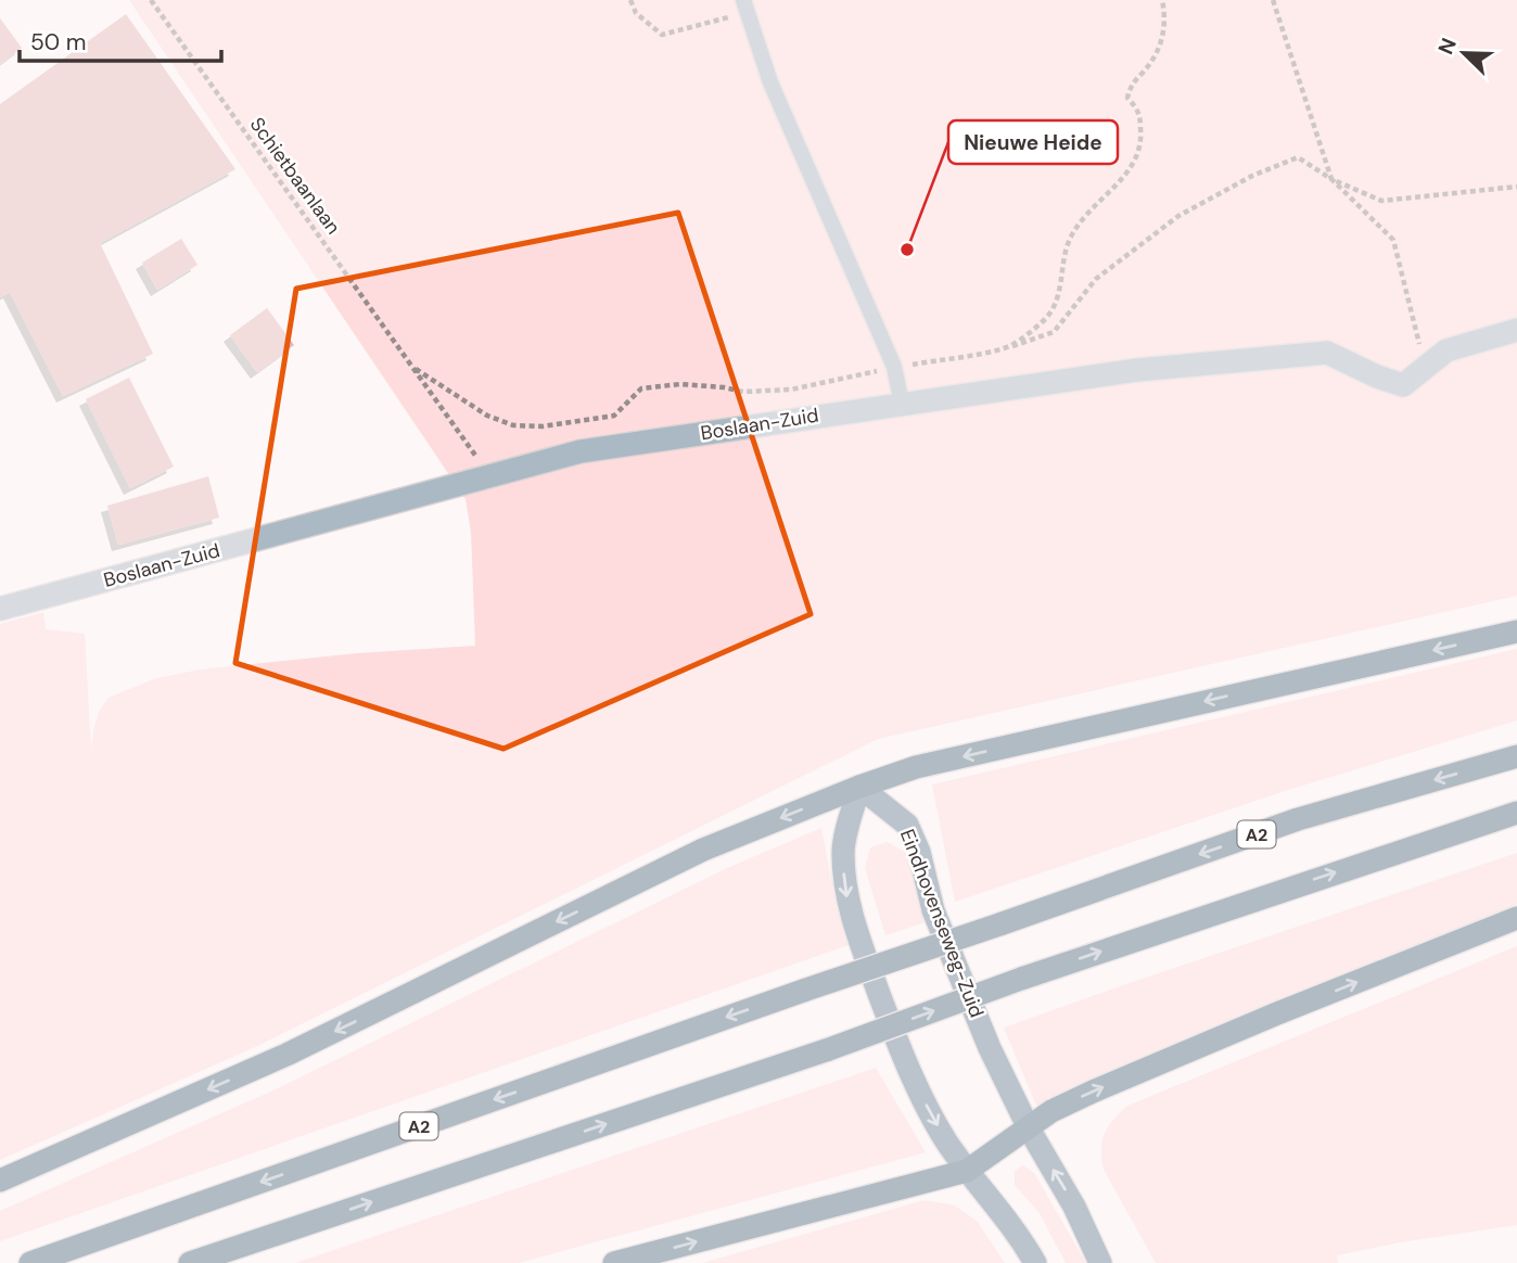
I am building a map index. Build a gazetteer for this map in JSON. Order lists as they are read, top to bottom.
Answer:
{
  "streets": {
    "highway": ["A2"],
    "main road": ["Eindhovenseweg-Zuid"],
    "street": ["Boslaan-Zuid"],
    "path": ["Schietbaanlaan"]
  },
  "crossings": [
    ["Schietbaanlaan", "Boslaan-Zuid"]
  ],
  "places": ["Nieuwe Heide"],
  "scale_bar": "50 m",
  "north": "top left"
}
